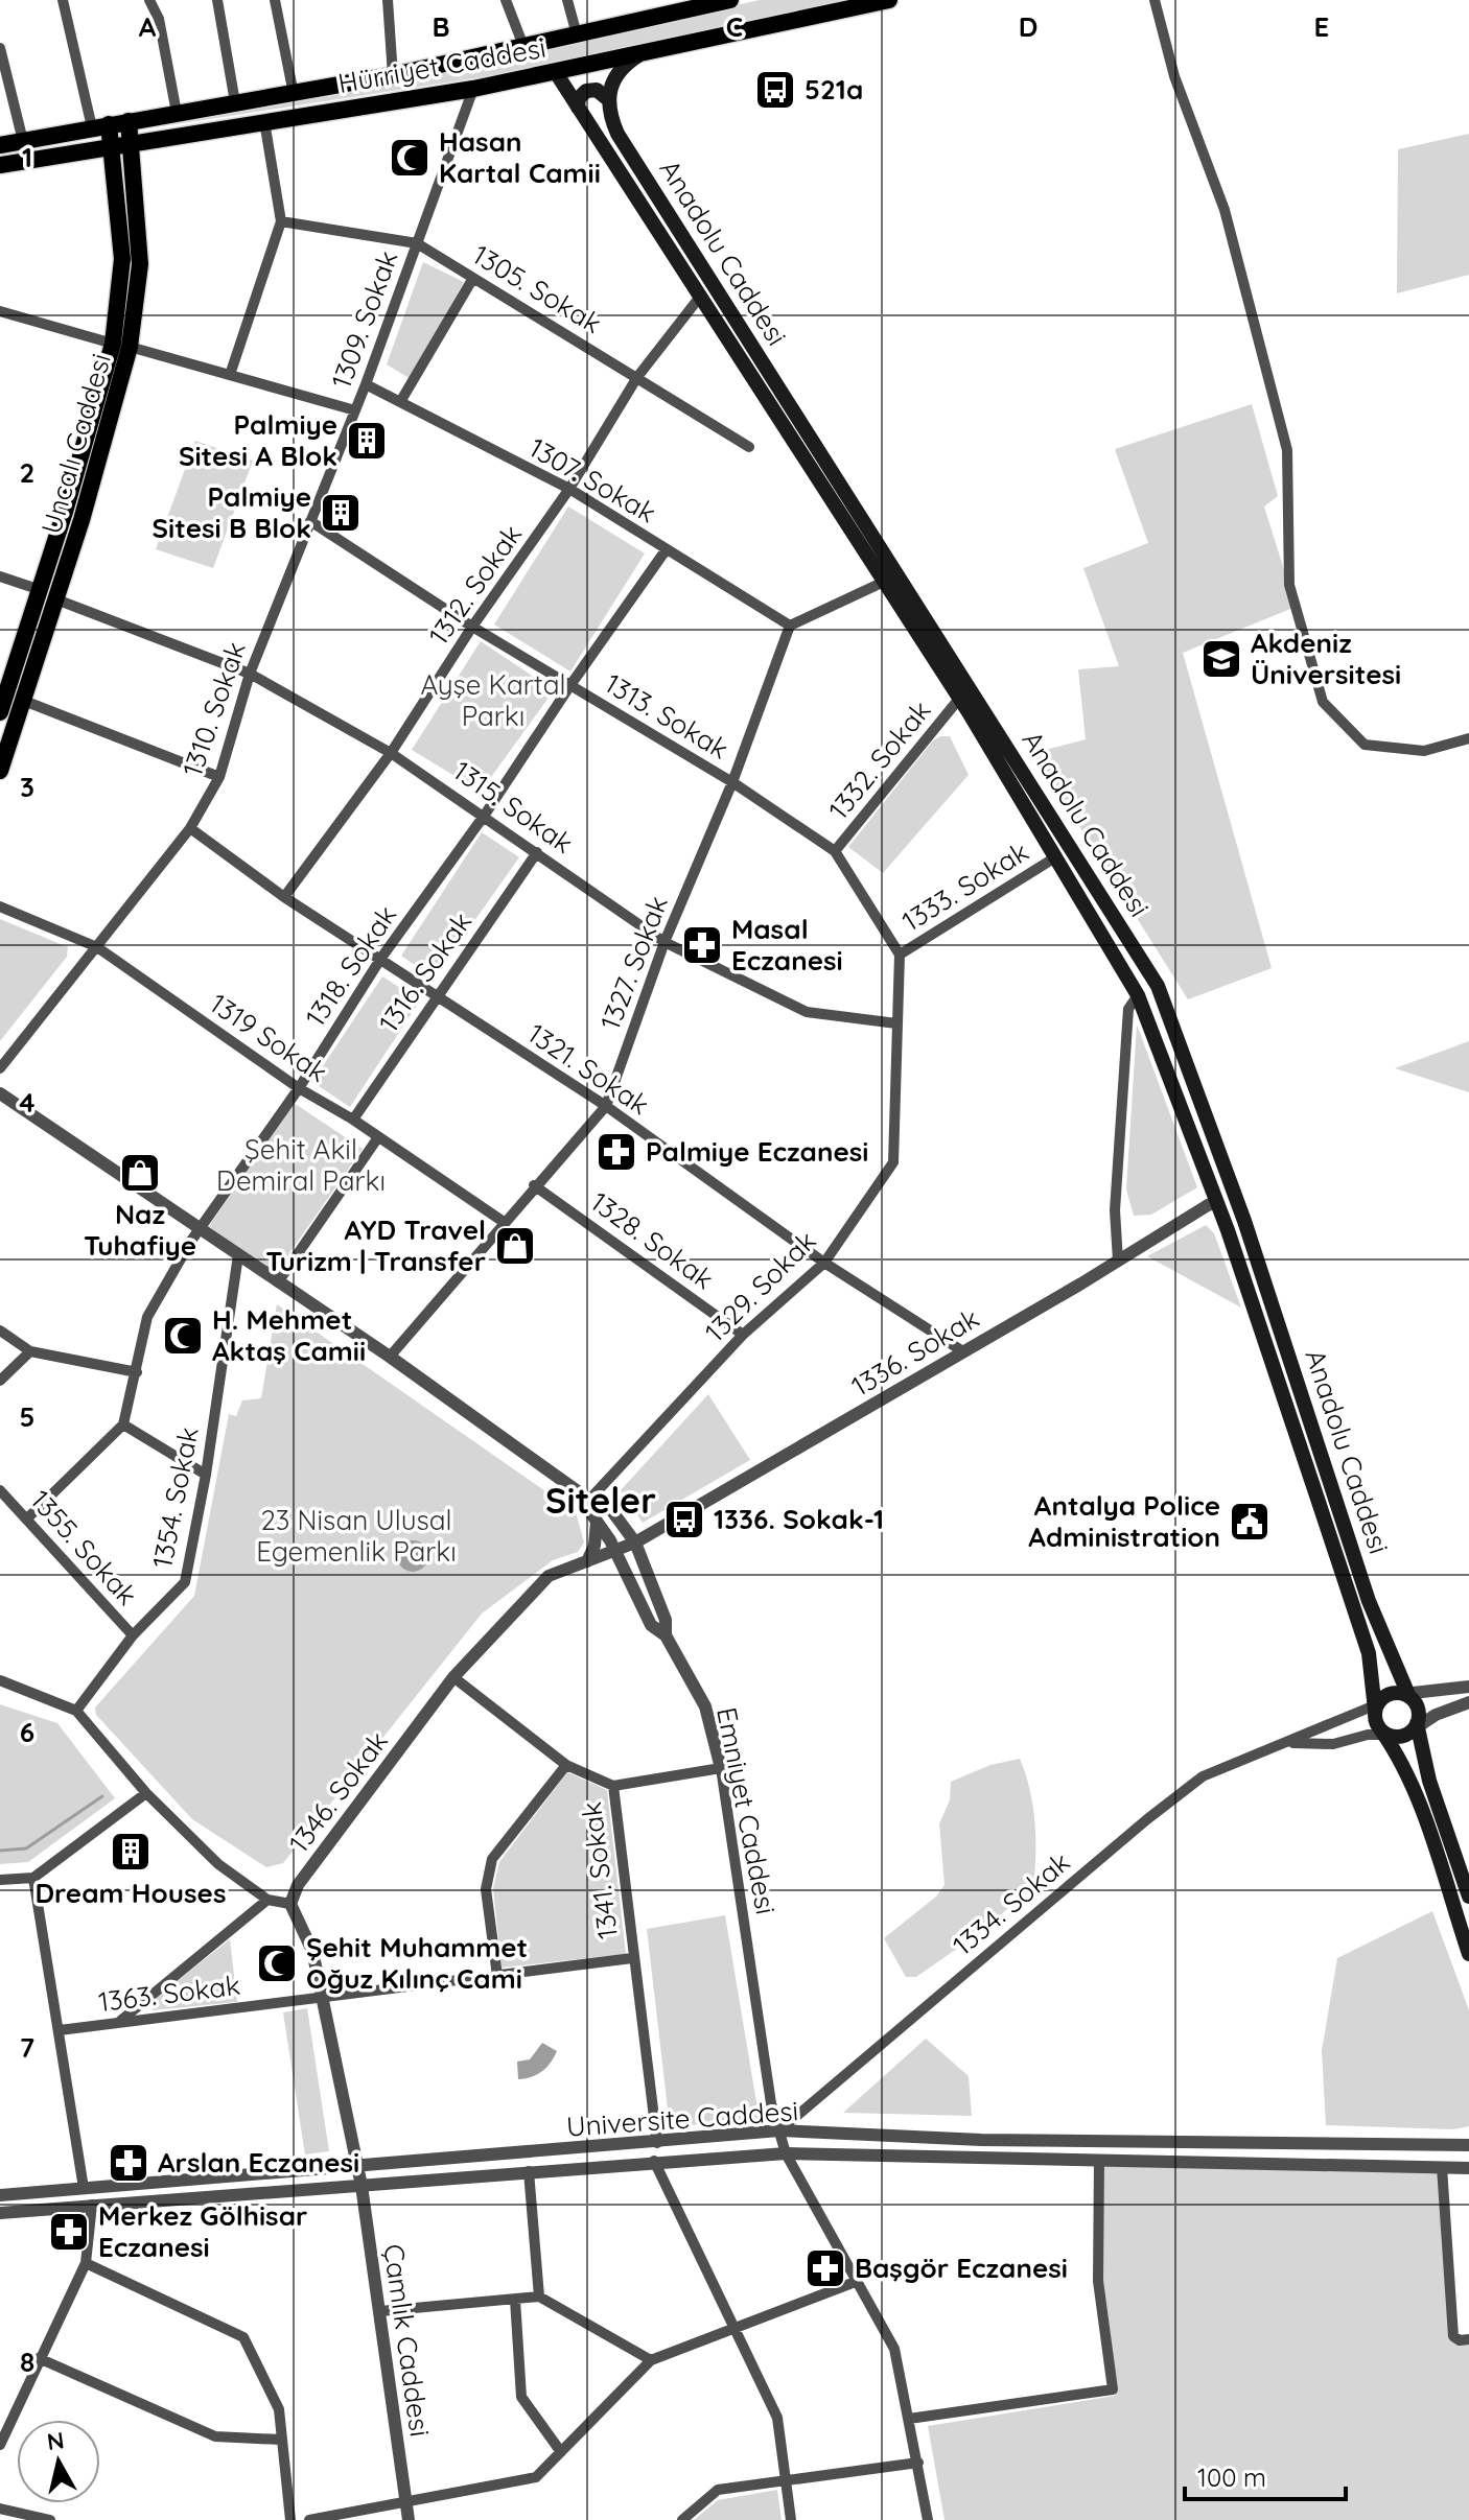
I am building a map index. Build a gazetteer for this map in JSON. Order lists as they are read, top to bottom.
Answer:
{
  "streets": {
    "main road": ["Hürriyet Caddesi", "Anadolu Caddesi", "Uncalı Caddesi"],
    "street": [
      "1305. Sokak",
      "1309. Sokak",
      "1307. Sokak",
      "1312. Sokak",
      "1310. Sokak",
      "1313. Sokak",
      "1332. Sokak",
      "1315. Sokak",
      "1333. Sokak",
      "1327. Sokak",
      "1318. Sokak",
      "1316. Sokak",
      "1319 Sokak",
      "1321. Sokak",
      "1328. Sokak",
      "1329. Sokak",
      "1336. Sokak",
      "1354. Sokak",
      "1355. Sokak",
      "1346. Sokak",
      "Emniyet Caddesi",
      "1341. Sokak",
      "1334. Sokak",
      "1363. Sokak",
      "Universite Caddesi",
      "Çamlık Caddesi"
    ]
  },
  "crossings": [
    ["Hürriyet Caddesi", "Anadolu Caddesi"],
    ["Hürriyet Caddesi", "1309. Sokak"],
    ["Hürriyet Caddesi", "Uncalı Caddesi"],
    ["Anadolu Caddesi", "1312. Sokak"],
    ["Anadolu Caddesi", "1332. Sokak"],
    ["Anadolu Caddesi", "1333. Sokak"],
    ["Anadolu Caddesi", "1336. Sokak"],
    ["Anadolu Caddesi", "1334. Sokak"],
    ["1305. Sokak", "1309. Sokak"],
    ["1305. Sokak", "1312. Sokak"],
    ["1309. Sokak", "1307. Sokak"],
    ["1309. Sokak", "1310. Sokak"],
    ["Uncalı Caddesi", "1315. Sokak"],
    ["1307. Sokak", "1312. Sokak"],
    ["1307. Sokak", "1327. Sokak"],
    ["1307. Sokak", "1318. Sokak"],
    ["1312. Sokak", "1313. Sokak"],
    ["1312. Sokak", "1315. Sokak"],
    ["1312. Sokak", "1321. Sokak"],
    ["1310. Sokak", "1313. Sokak"],
    ["1310. Sokak", "1315. Sokak"],
    ["1310. Sokak", "1319 Sokak"],
    ["1310. Sokak", "1321. Sokak"],
    ["1313. Sokak", "1332. Sokak"],
    ["1313. Sokak", "1333. Sokak"],
    ["1313. Sokak", "1327. Sokak"],
    ["1313. Sokak", "1318. Sokak"],
    ["1315. Sokak", "1327. Sokak"],
    ["1315. Sokak", "1318. Sokak"],
    ["1315. Sokak", "1316. Sokak"],
    ["1315. Sokak", "1329. Sokak"],
    ["1327. Sokak", "1319 Sokak"],
    ["1327. Sokak", "1321. Sokak"],
    ["1327. Sokak", "1328. Sokak"],
    ["1327. Sokak", "Emniyet Caddesi"],
    ["1318. Sokak", "1319 Sokak"],
    ["1318. Sokak", "1321. Sokak"],
    ["1318. Sokak", "Emniyet Caddesi"],
    ["1316. Sokak", "1319 Sokak"],
    ["1316. Sokak", "1321. Sokak"],
    ["1321. Sokak", "1329. Sokak"],
    ["1321. Sokak", "1336. Sokak"],
    ["1328. Sokak", "1329. Sokak"],
    ["1329. Sokak", "Emniyet Caddesi"],
    ["1336. Sokak", "1346. Sokak"],
    ["1336. Sokak", "Emniyet Caddesi"],
    ["1354. Sokak", "1355. Sokak"],
    ["1354. Sokak", "Emniyet Caddesi"],
    ["1346. Sokak", "Emniyet Caddesi"],
    ["1346. Sokak", "1341. Sokak"],
    ["Emniyet Caddesi", "1334. Sokak"],
    ["Emniyet Caddesi", "Universite Caddesi"],
    ["1341. Sokak", "1363. Sokak"],
    ["1341. Sokak", "Universite Caddesi"],
    ["1334. Sokak", "Universite Caddesi"],
    ["Universite Caddesi", "Çamlık Caddesi"]
  ],
  "districts": ["Siteler"],
  "parks": ["Ayşe Kartal Parkı", "Şehit Akil Demiral Parkı", "23 Nisan Ulusal Egemenlik Parkı"],
  "places": {
    "bus stop": ["521a", "1336. Sokak-1"],
    "mosque": ["Hasan Kartal Camii", "H. Mehmet Aktaş Camii", "Şehit Muhammet Oğuz Kılınç Cami"],
    "building": ["Palmiye Sitesi A Blok", "Palmiye Sitesi B Blok", "Dream Houses"],
    "school or university": ["Akdeniz Üniversitesi"],
    "pharmacy": [
      "Masal Eczanesi",
      "Palmiye Eczanesi",
      "Arslan Eczanesi",
      "Merkez Gölhisar Eczanesi",
      "Başgör Eczanesi"
    ],
    "shop": ["Naz Tuhafiye", "AYD Travel Turizm | Transfer"],
    "public building": ["Antalya Police Administration"]
  },
  "scale_bar": "100 m",
  "north": "top",
  "grid": {
    "columns": [
      "A",
      "B",
      "C",
      "D",
      "E"
    ],
    "rows": [
      "1",
      "2",
      "3",
      "4",
      "5",
      "6",
      "7",
      "8"
    ]
  }
}
